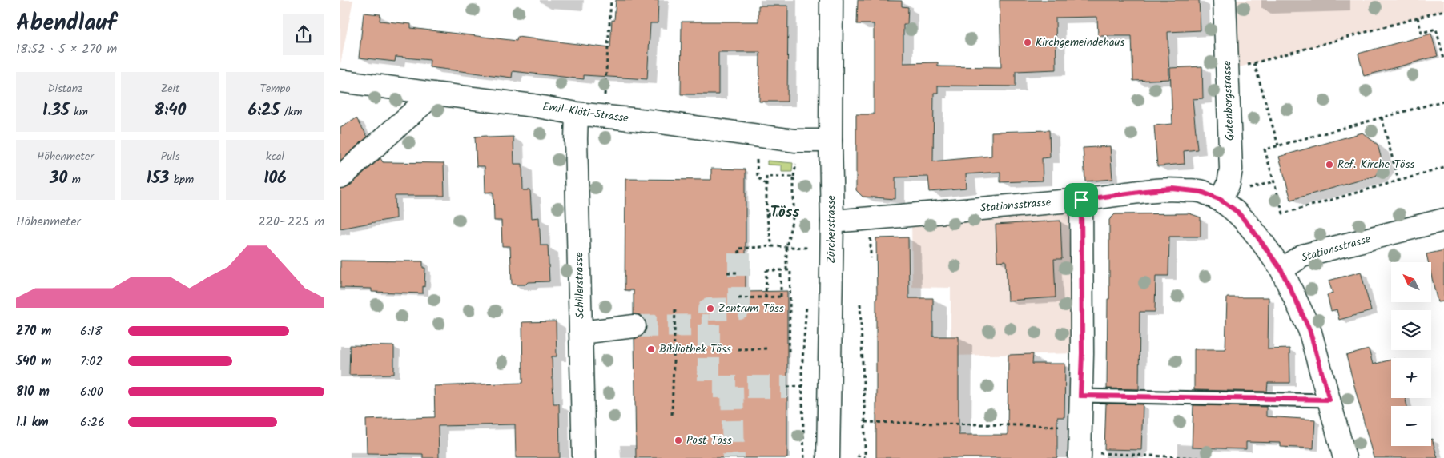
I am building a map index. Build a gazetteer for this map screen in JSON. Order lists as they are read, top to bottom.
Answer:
{
  "streets": {
    "street": [
      "Gutenbergstrasse",
      "Emil-Klöti-Strasse",
      "Stationsstrasse",
      "Zürcherstrasse",
      "Schillerstrasse"
    ]
  },
  "crossings": [
    ["Gutenbergstrasse", "Stationsstrasse"],
    ["Emil-Klöti-Strasse", "Zürcherstrasse"],
    ["Emil-Klöti-Strasse", "Schillerstrasse"],
    ["Stationsstrasse", "Zürcherstrasse"]
  ],
  "districts": ["Töss"],
  "places": [
    "Kirchgemeindehaus",
    "Ref. Kirche Töss",
    "Zentrum Töss",
    "Bibliothek Töss",
    "Post Töss"
  ],
  "north": "top left",
  "page": {
    "heading": ["Abendlauf", "18:52 · 5 × 270 m"],
    "stats": [
      ["Distanz", "1.35 km"],
      ["Zeit", "8:40"],
      ["Tempo", "6:25 /km"],
      ["Höhenmeter", "30 m"],
      ["Puls", "153 bpm"],
      ["kcal", "106"]
    ],
    "chart": ["Höhenmeter", "220–225 m"],
    "map_buttons": ["+", "−"],
    "list": [
      {
        "name": "270 m",
        "note": "6:18"
      },
      {
        "name": "540 m",
        "note": "7:02"
      },
      {
        "name": "810 m",
        "note": "6:00"
      },
      {
        "name": "1.1 km",
        "note": "6:26"
      }
    ]
  }
}
